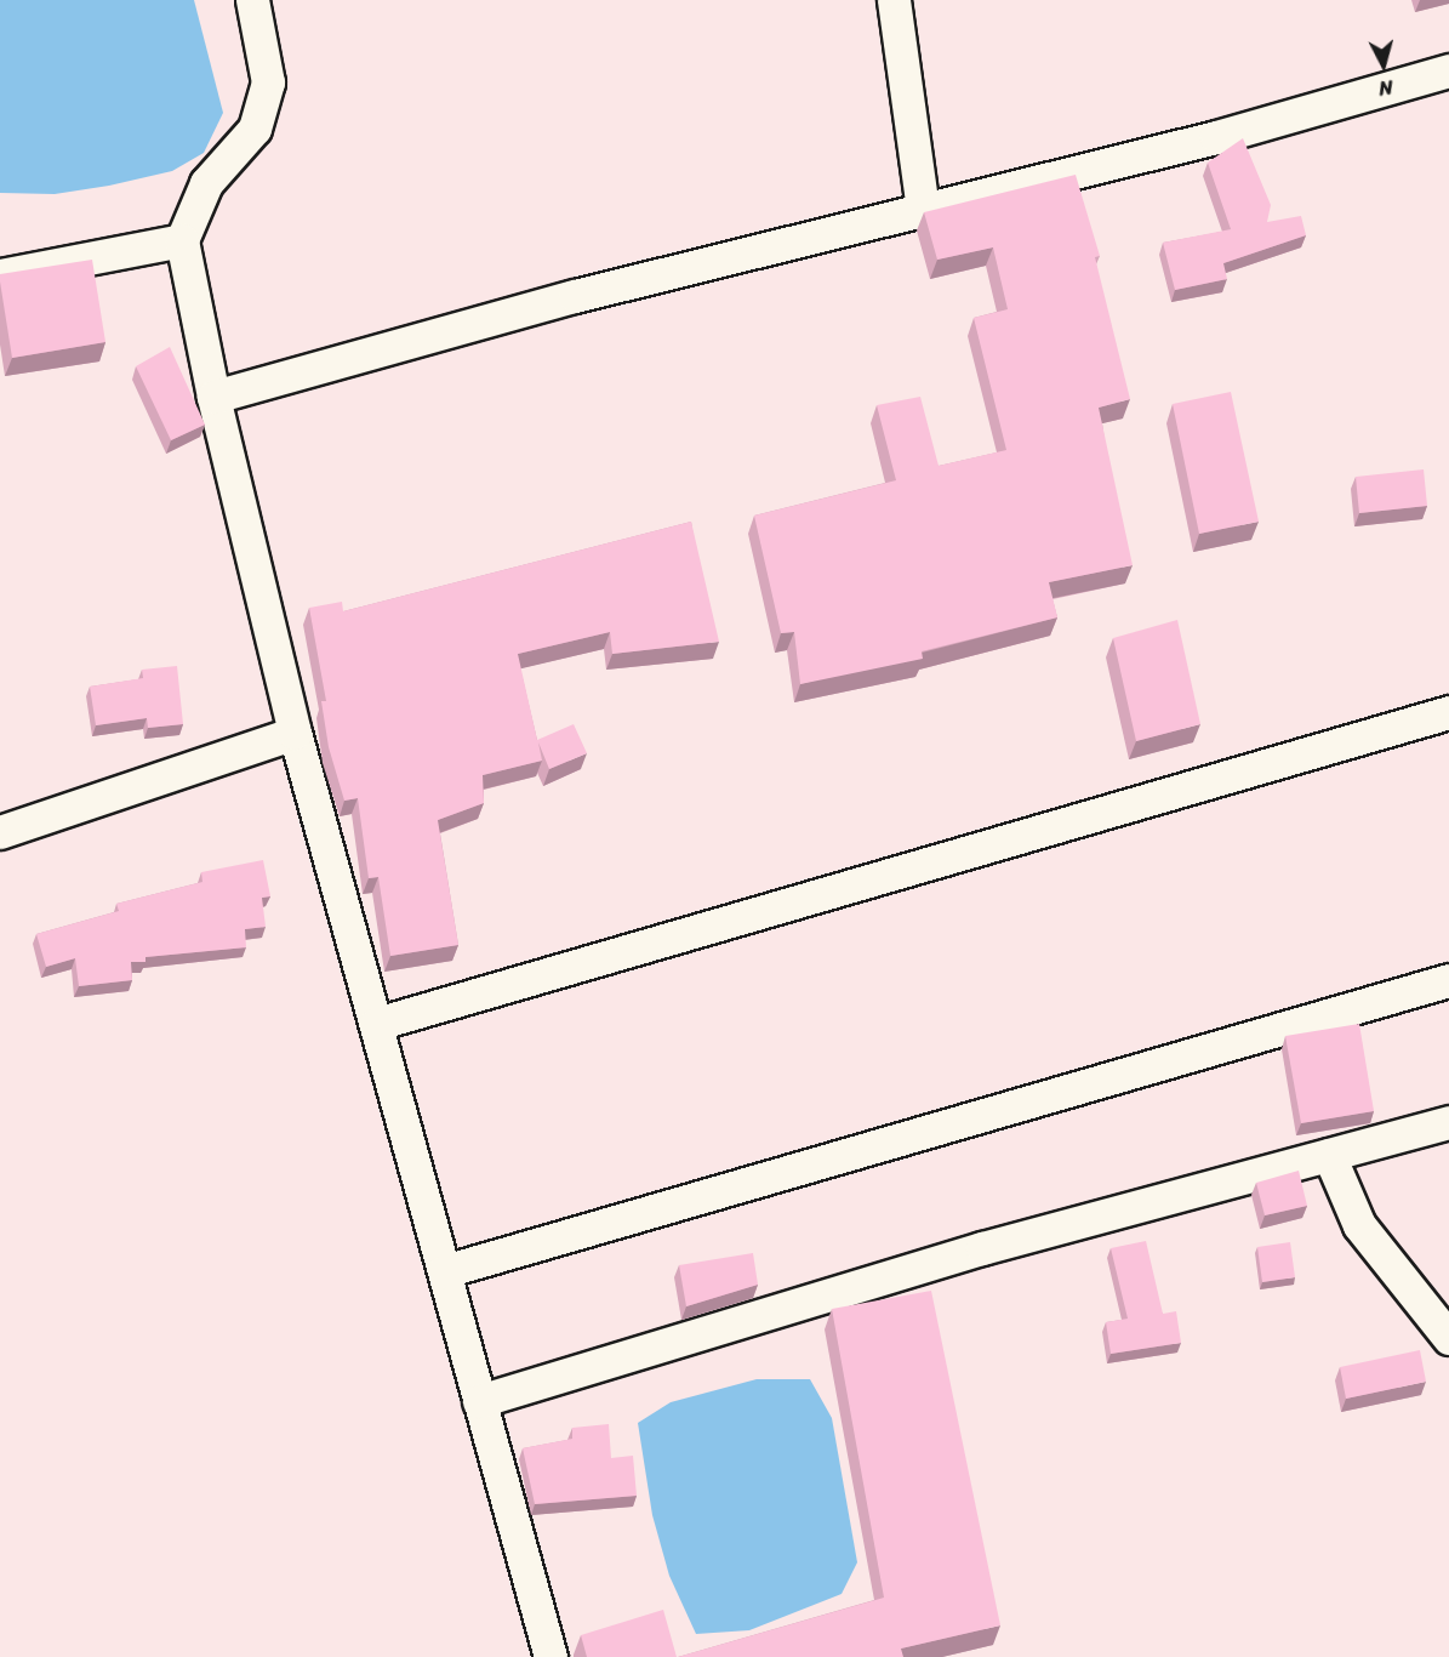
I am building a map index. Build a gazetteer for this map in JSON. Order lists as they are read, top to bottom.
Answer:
{
  "north": "bottom"
}
